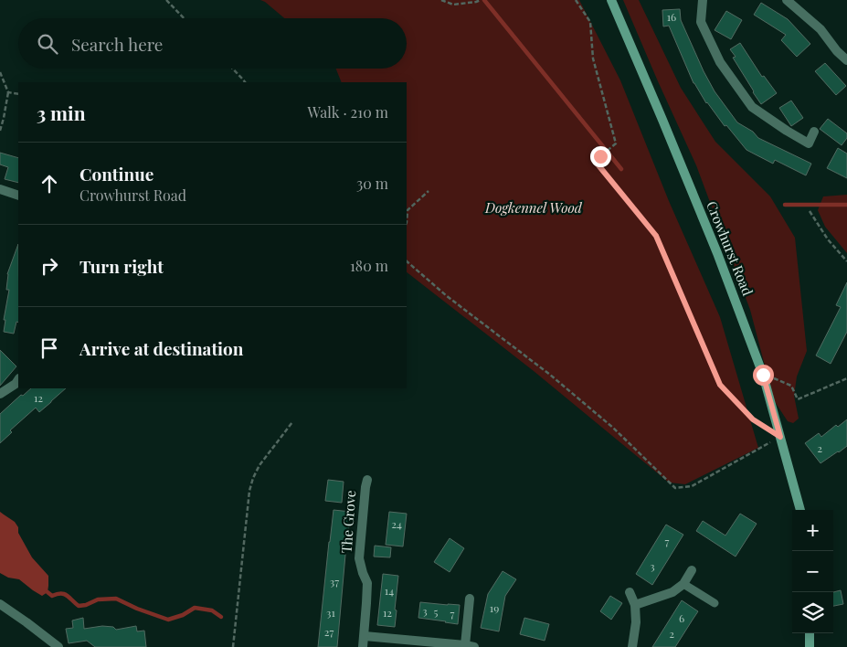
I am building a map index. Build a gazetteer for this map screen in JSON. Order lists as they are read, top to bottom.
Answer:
{
  "streets": {
    "main road": ["Crowhurst Road"],
    "street": ["The Grove"]
  },
  "parks": ["Dogkennel Wood"],
  "house_numbers": [
    "16",
    "12",
    "2",
    "24",
    "7",
    "3",
    "37",
    "14",
    "19",
    "3",
    "5",
    "31",
    "12",
    "7",
    "6",
    "27",
    "2"
  ],
  "page": {
    "search": "Search here",
    "heading": ["3 min", "Walk · 210 m"],
    "list": [
      ["Continue", "Crowhurst Road", "30 m"],
      ["Turn right", "180 m"],
      "Arrive at destination"
    ],
    "map_buttons": ["+", "−"]
  }
}
